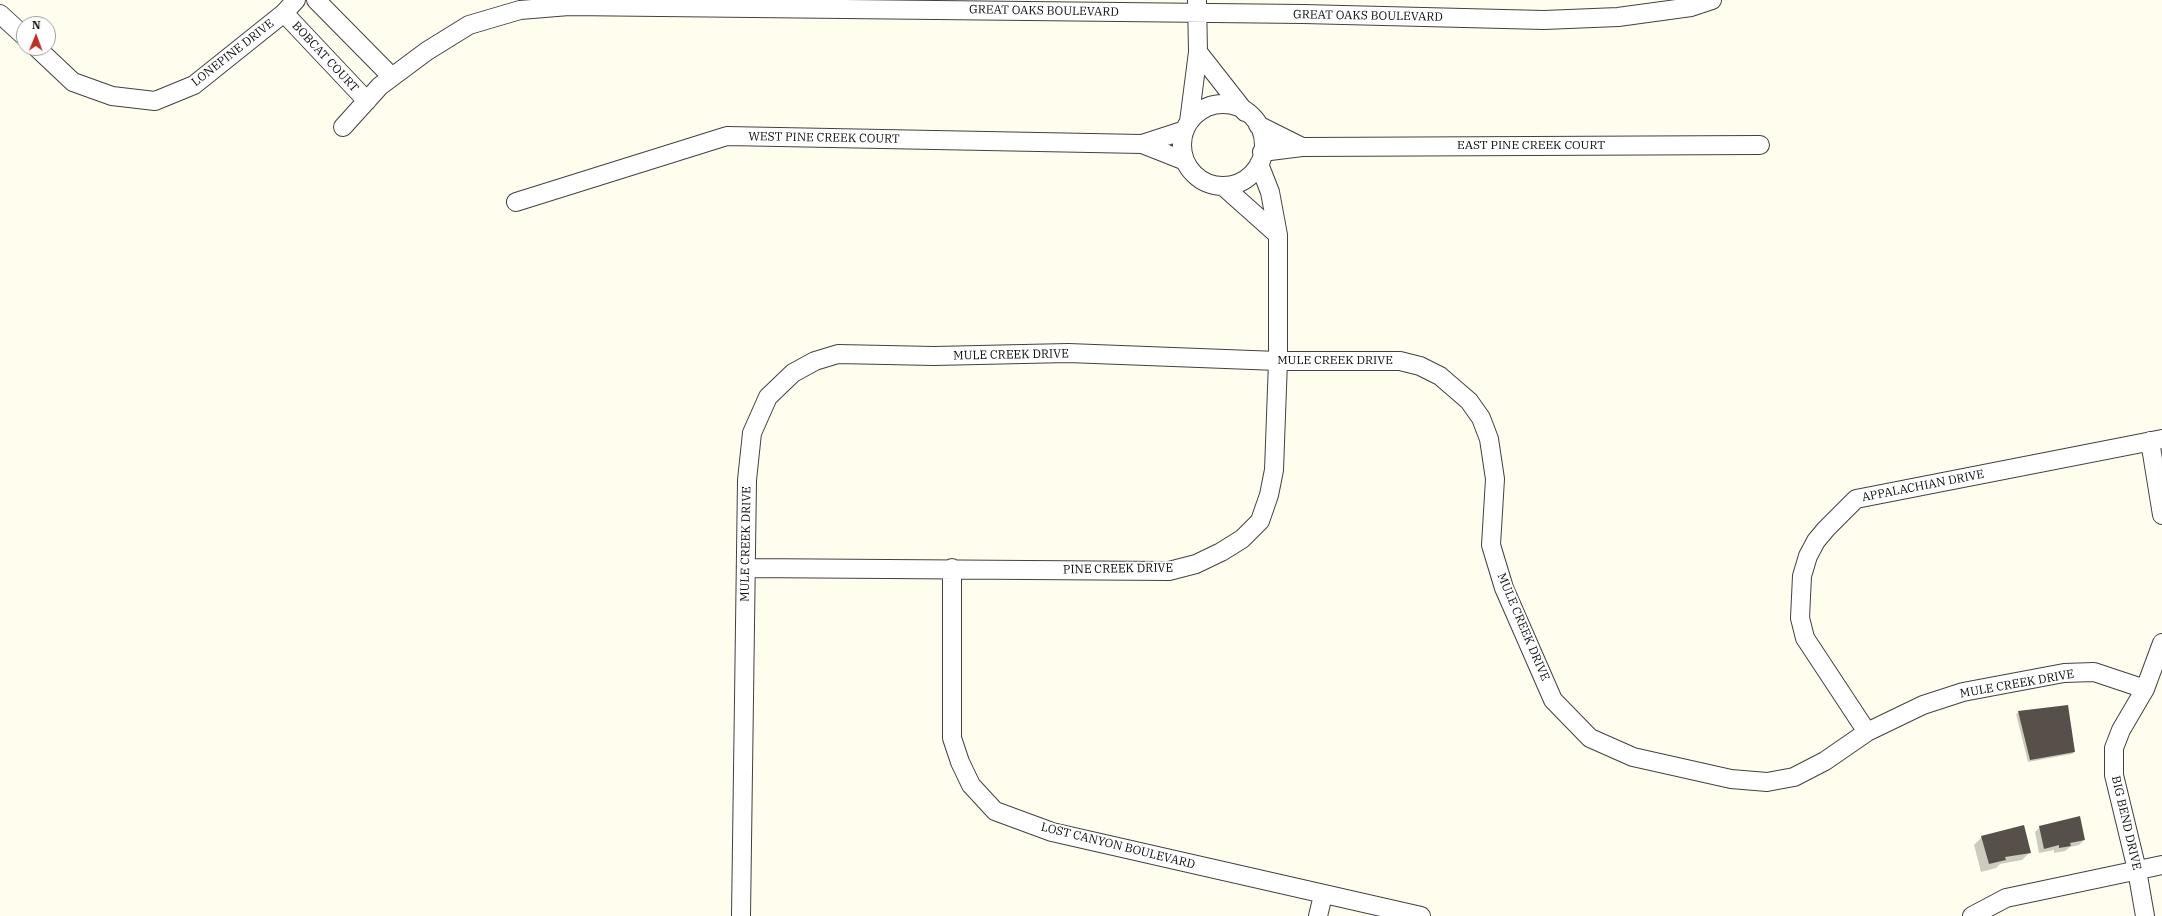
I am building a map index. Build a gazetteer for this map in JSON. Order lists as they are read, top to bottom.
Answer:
{
  "streets": {
    "street": [
      "GREAT OAKS BOULEVARD",
      "LONEPINE DRIVE",
      "BOBCAT COURT",
      "WEST PINE CREEK COURT",
      "EAST PINE CREEK COURT",
      "MULE CREEK DRIVE",
      "APPALACHIAN DRIVE",
      "PINE CREEK DRIVE",
      "BIG BEND DRIVE",
      "LOST CANYON BOULEVARD"
    ]
  },
  "crossings": [
    ["GREAT OAKS BOULEVARD", "BOBCAT COURT"],
    ["LONEPINE DRIVE", "BOBCAT COURT"],
    ["WEST PINE CREEK COURT", "EAST PINE CREEK COURT"],
    ["WEST PINE CREEK COURT", "PINE CREEK DRIVE"],
    ["EAST PINE CREEK COURT", "PINE CREEK DRIVE"],
    ["MULE CREEK DRIVE", "APPALACHIAN DRIVE"],
    ["MULE CREEK DRIVE", "PINE CREEK DRIVE"],
    ["MULE CREEK DRIVE", "BIG BEND DRIVE"],
    ["PINE CREEK DRIVE", "LOST CANYON BOULEVARD"]
  ],
  "north": "top"
}
